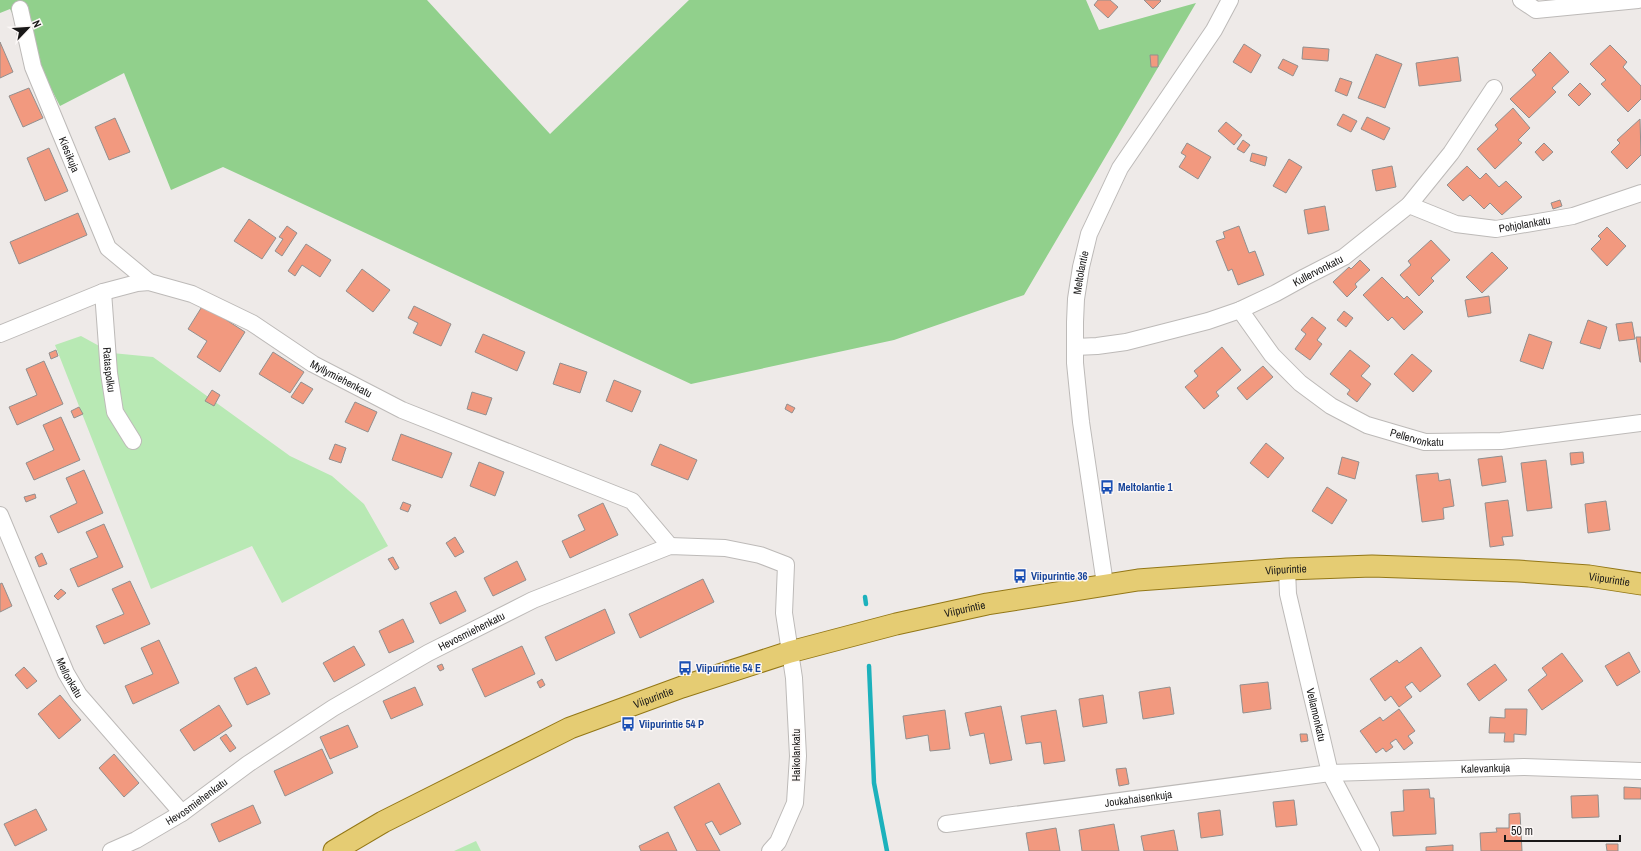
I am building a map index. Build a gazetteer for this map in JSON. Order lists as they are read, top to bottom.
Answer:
{
  "streets": {
    "main road": ["Viipurintie"],
    "street": [
      "Kiesikuja",
      "Pohjolankatu",
      "Kullervonkatu",
      "Meltolantie",
      "Rataspolku",
      "Myllymiehenkatu",
      "Pellervonkatu",
      "Hevosmiehenkatu",
      "Mellonkatu",
      "Vellamonkatu",
      "Haikolankatu",
      "Kalevankuja",
      "Joukahaisenkuja"
    ]
  },
  "crossings": [
    ["Kiesikuja", "Myllymiehenkatu"],
    ["Pohjolankatu", "Kullervonkatu"],
    ["Kullervonkatu", "Meltolantie"],
    ["Kullervonkatu", "Pellervonkatu"],
    ["Meltolantie", "Viipurintie"],
    ["Rataspolku", "Myllymiehenkatu"],
    ["Myllymiehenkatu", "Hevosmiehenkatu"],
    ["Viipurintie", "Hevosmiehenkatu"],
    ["Viipurintie", "Vellamonkatu"],
    ["Viipurintie", "Haikolankatu"],
    ["Hevosmiehenkatu", "Mellonkatu"],
    ["Hevosmiehenkatu", "Haikolankatu"],
    ["Vellamonkatu", "Kalevankuja"],
    ["Vellamonkatu", "Joukahaisenkuja"],
    ["Kalevankuja", "Joukahaisenkuja"]
  ],
  "places": {
    "bus stop": [
      "Meltolantie 1",
      "Viipurintie 36",
      "Viipurintie 54 E",
      "Viipurintie 54 P"
    ]
  },
  "scale_bar": "50 m",
  "north": "top right"
}
